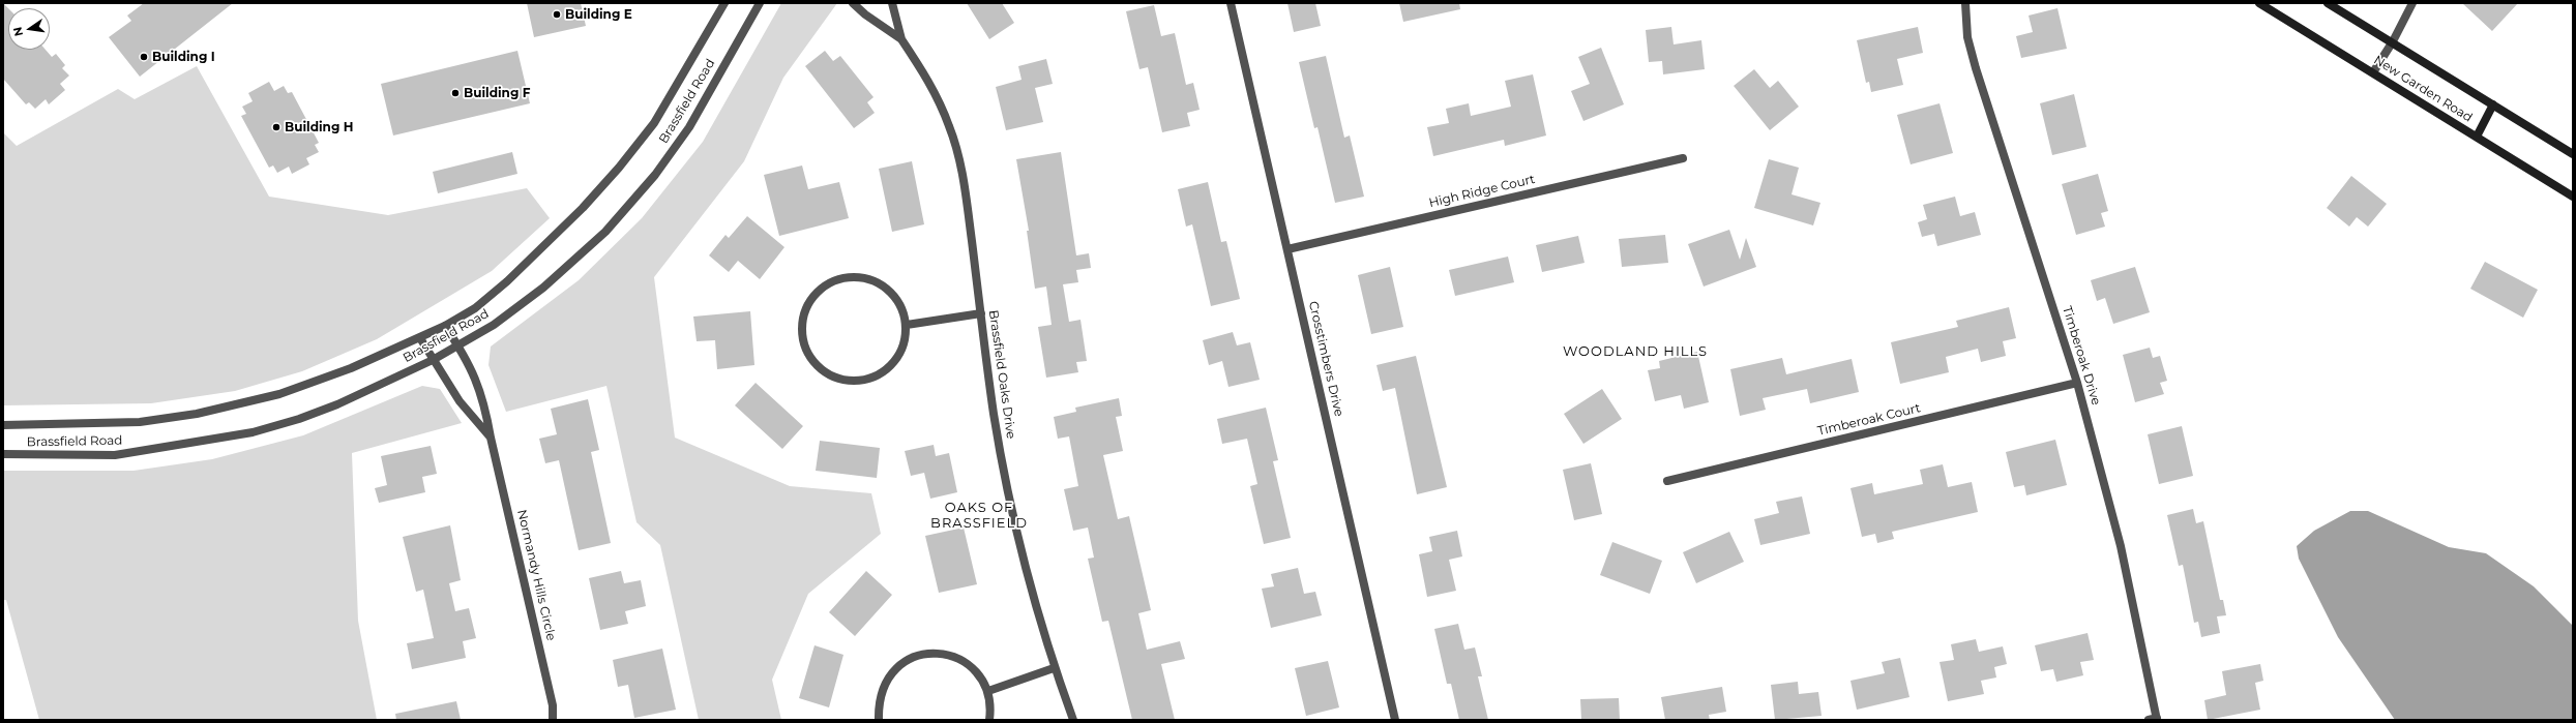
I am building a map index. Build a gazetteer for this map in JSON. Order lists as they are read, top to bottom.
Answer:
{
  "streets": {
    "main road": ["New Garden Road"],
    "street": [
      "Brassfield Road",
      "High Ridge Court",
      "Timberoak Drive",
      "Crosstimbers Drive",
      "Brassfield Oaks Drive",
      "Timberoak Court",
      "Normandy Hills Circle"
    ]
  },
  "crossings": [
    ["Brassfield Road", "Normandy Hills Circle"],
    ["High Ridge Court", "Crosstimbers Drive"],
    ["Timberoak Drive", "Timberoak Court"]
  ],
  "districts": ["WOODLAND HILLS", "OAKS OF BRASSFIELD"],
  "places": [
    "Building E",
    "Building I",
    "Building F",
    "Building H"
  ],
  "north": "left"
}
